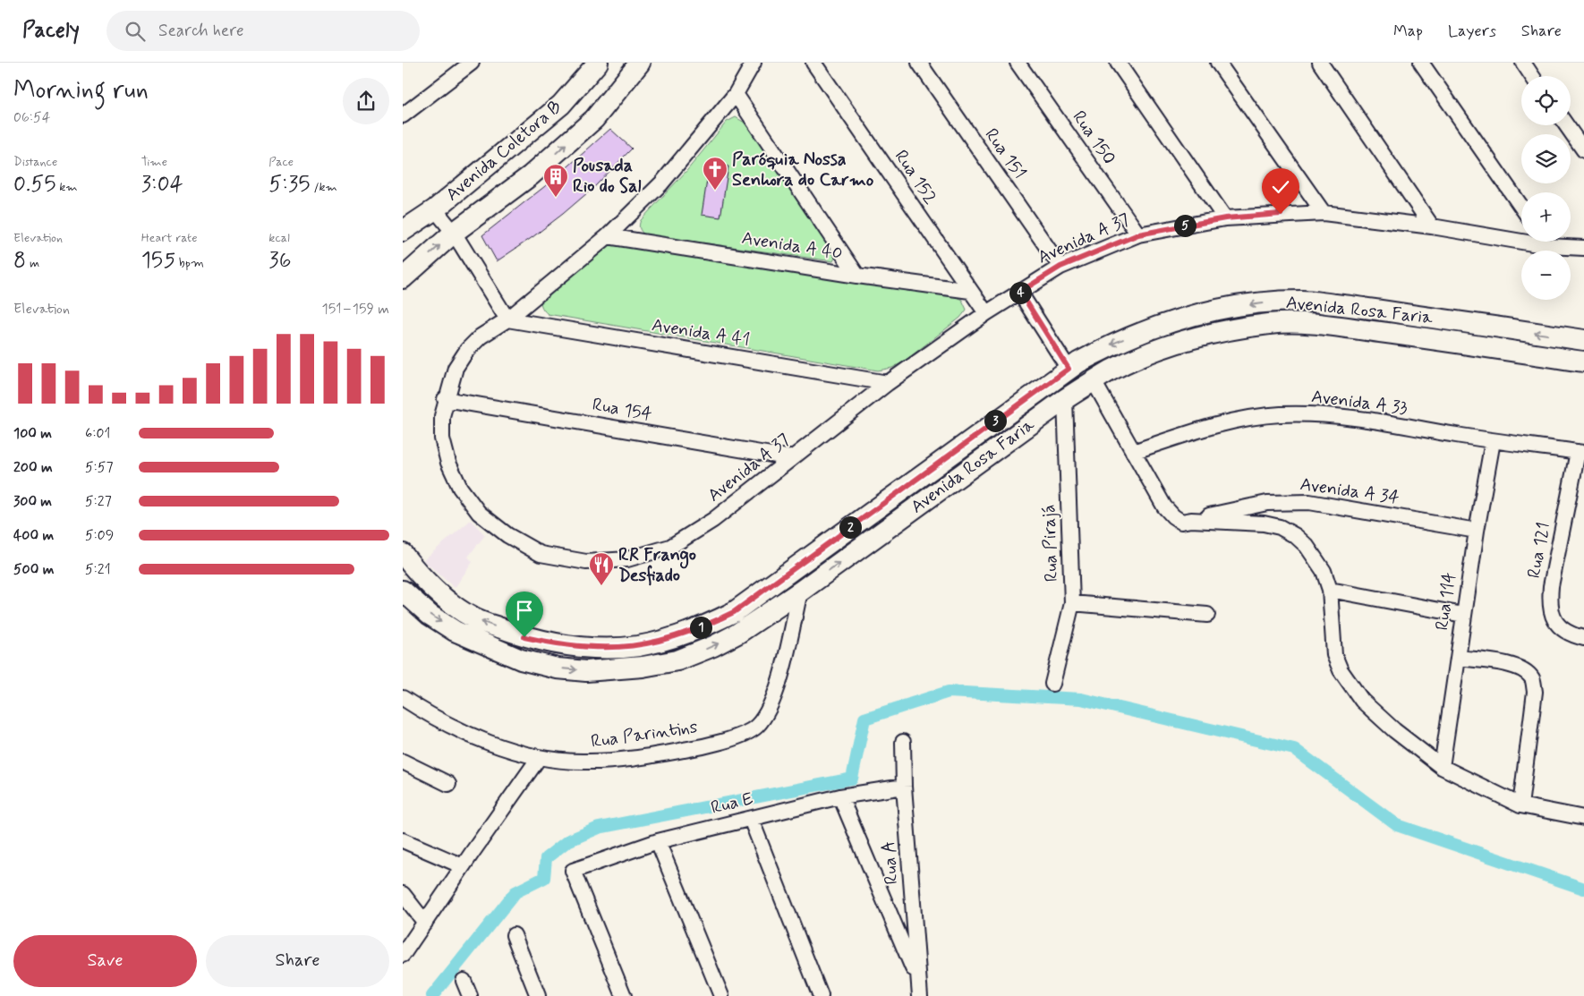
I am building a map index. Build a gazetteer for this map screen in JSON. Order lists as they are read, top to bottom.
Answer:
{
  "streets": {
    "street": [
      "Rua 150",
      "Avenida Coletora B",
      "Rua 151",
      "Rua 152",
      "Avenida A 37",
      "Avenida A 40",
      "Avenida Rosa Faria",
      "Avenida A 41",
      "Avenida A 33",
      "Rua 154",
      "Avenida A 34",
      "Rua Pirajá",
      "Rua 121",
      "Rua 114",
      "Rua Parintins",
      "Rua E",
      "Rua A"
    ]
  },
  "crossings": [
    ["Rua 150", "Avenida A 37"],
    ["Rua 151", "Avenida A 37"],
    ["Rua 152", "Avenida A 37"],
    ["Rua 152", "Avenida A 40"],
    ["Avenida A 37", "Avenida A 40"],
    ["Avenida A 37", "Avenida A 41"],
    ["Avenida A 37", "Rua 154"],
    ["Avenida Rosa Faria", "Rua Pirajá"],
    ["Avenida Rosa Faria", "Rua Parintins"],
    ["Avenida A 33", "Rua 121"],
    ["Avenida A 33", "Rua 114"],
    ["Avenida A 34", "Rua 114"],
    ["Rua E", "Rua A"]
  ],
  "places": {
    "church": ["Paróquia Nossa Senhora do Carmo"],
    "building": ["Pousada Rio do Sal"],
    "restaurant": ["RR Frango Desfiado"]
  },
  "page": {
    "header": "Pacely",
    "search": "Search here",
    "nav": ["Map", "Layers", "Share"],
    "heading": ["Morning run", "06:54"],
    "map_buttons": ["+", "−"],
    "stats": [
      ["Distance", "0.55 km"],
      ["Time", "3:04"],
      ["Pace", "5:35 /km"],
      ["Elevation", "8 m"],
      ["Heart rate", "155 bpm"],
      ["kcal", "36"]
    ],
    "pins": [
      "5",
      "4",
      "3",
      "2",
      "1"
    ],
    "chart": ["Elevation", "151–159 m"],
    "list": [
      {
        "name": "100 m",
        "note": "6:01"
      },
      {
        "name": "200 m",
        "note": "5:57"
      },
      {
        "name": "300 m",
        "note": "5:27"
      },
      {
        "name": "400 m",
        "note": "5:09"
      },
      {
        "name": "500 m",
        "note": "5:21"
      }
    ],
    "buttons": ["Save", "Share"]
  }
}
